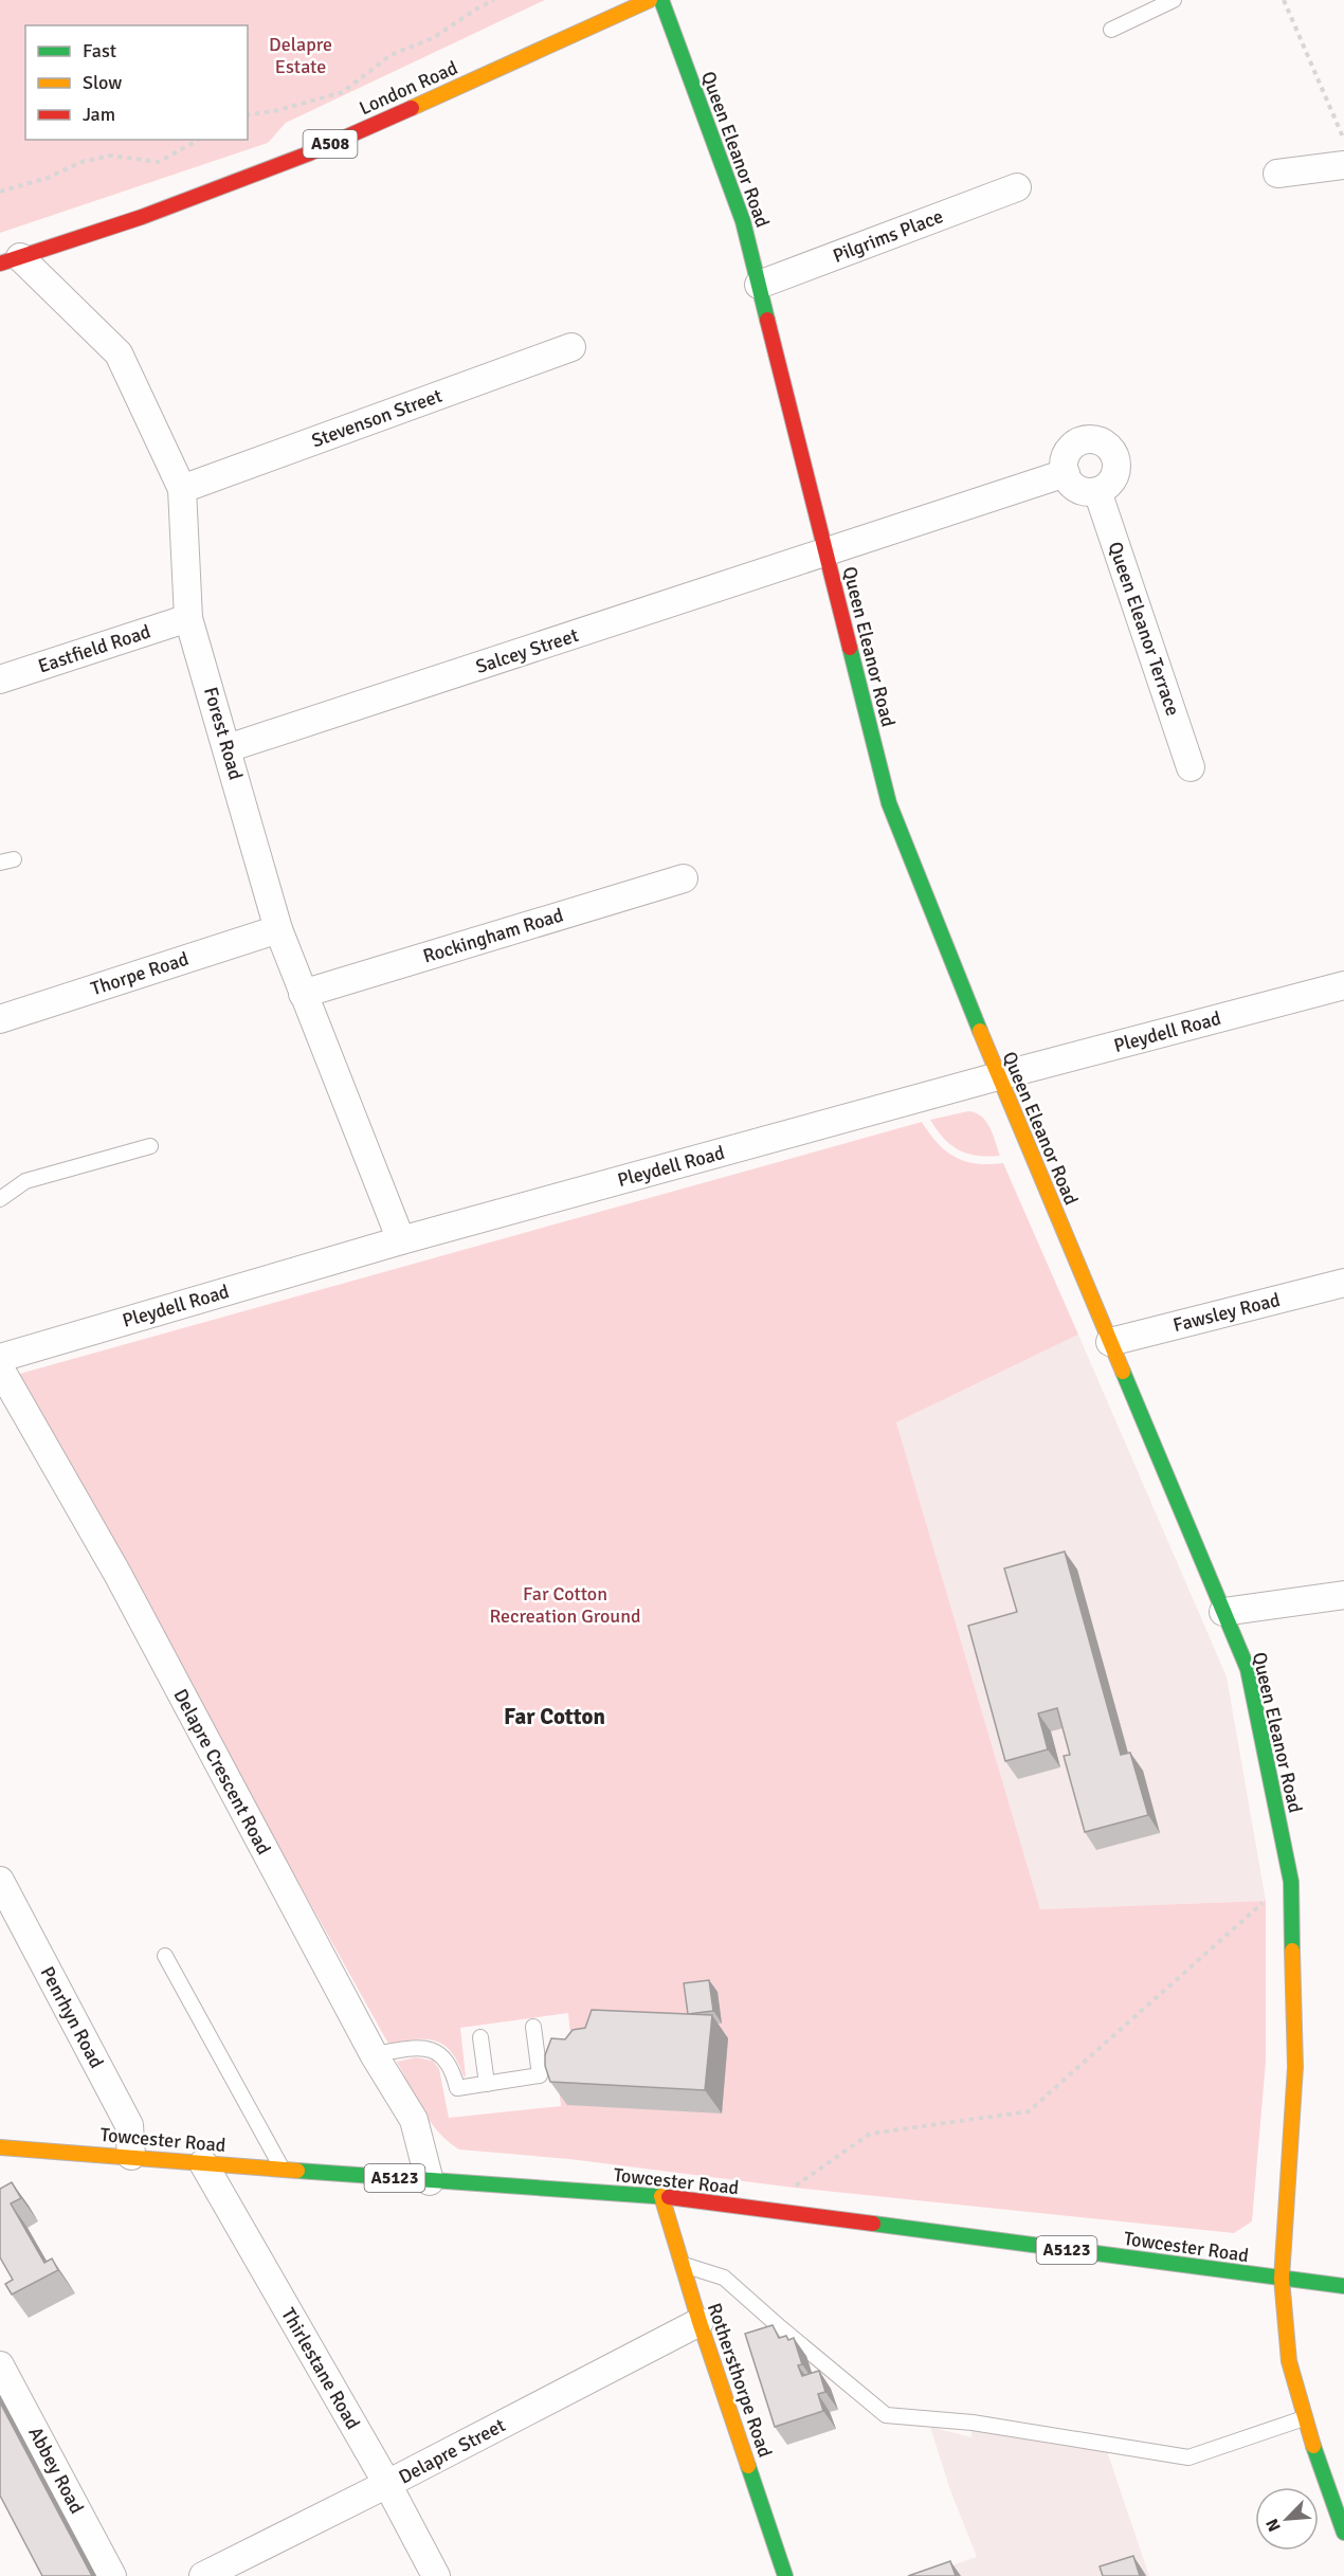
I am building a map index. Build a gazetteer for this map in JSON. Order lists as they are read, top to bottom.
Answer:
{
  "streets": {
    "main road": [
      "London Road",
      "A508",
      "Queen Eleanor Road",
      "Towcester Road",
      "A5123",
      "Rothersthorpe Road"
    ],
    "street": [
      "Pilgrims Place",
      "Stevenson Street",
      "Queen Eleanor Terrace",
      "Eastfield Road",
      "Salcey Street",
      "Forest Road",
      "Rockingham Road",
      "Thorpe Road",
      "Pleydell Road",
      "Fawsley Road",
      "Delapre Crescent Road",
      "Penrhyn Road",
      "Thirlestane Road",
      "Delapre Street",
      "Abbey Road"
    ]
  },
  "crossings": [
    ["London Road", "Forest Road"],
    ["Queen Eleanor Road", "Pilgrims Place"],
    ["Queen Eleanor Road", "Salcey Street"],
    ["Queen Eleanor Road", "Pleydell Road"],
    ["Queen Eleanor Road", "Fawsley Road"],
    ["Queen Eleanor Road", "Towcester Road"],
    ["Stevenson Street", "Forest Road"],
    ["Eastfield Road", "Forest Road"],
    ["Salcey Street", "Forest Road"],
    ["Forest Road", "Rockingham Road"],
    ["Forest Road", "Thorpe Road"],
    ["Forest Road", "Pleydell Road"],
    ["Delapre Crescent Road", "Towcester Road"],
    ["Penrhyn Road", "Towcester Road"],
    ["Towcester Road", "Thirlestane Road"],
    ["Towcester Road", "Rothersthorpe Road"],
    ["Thirlestane Road", "Delapre Street"],
    ["Rothersthorpe Road", "Delapre Street"]
  ],
  "districts": ["Far Cotton"],
  "parks": ["Delapre Estate", "Far Cotton Recreation Ground"],
  "legend": ["Fast", "Slow", "Jam"],
  "north": "bottom left"
}
